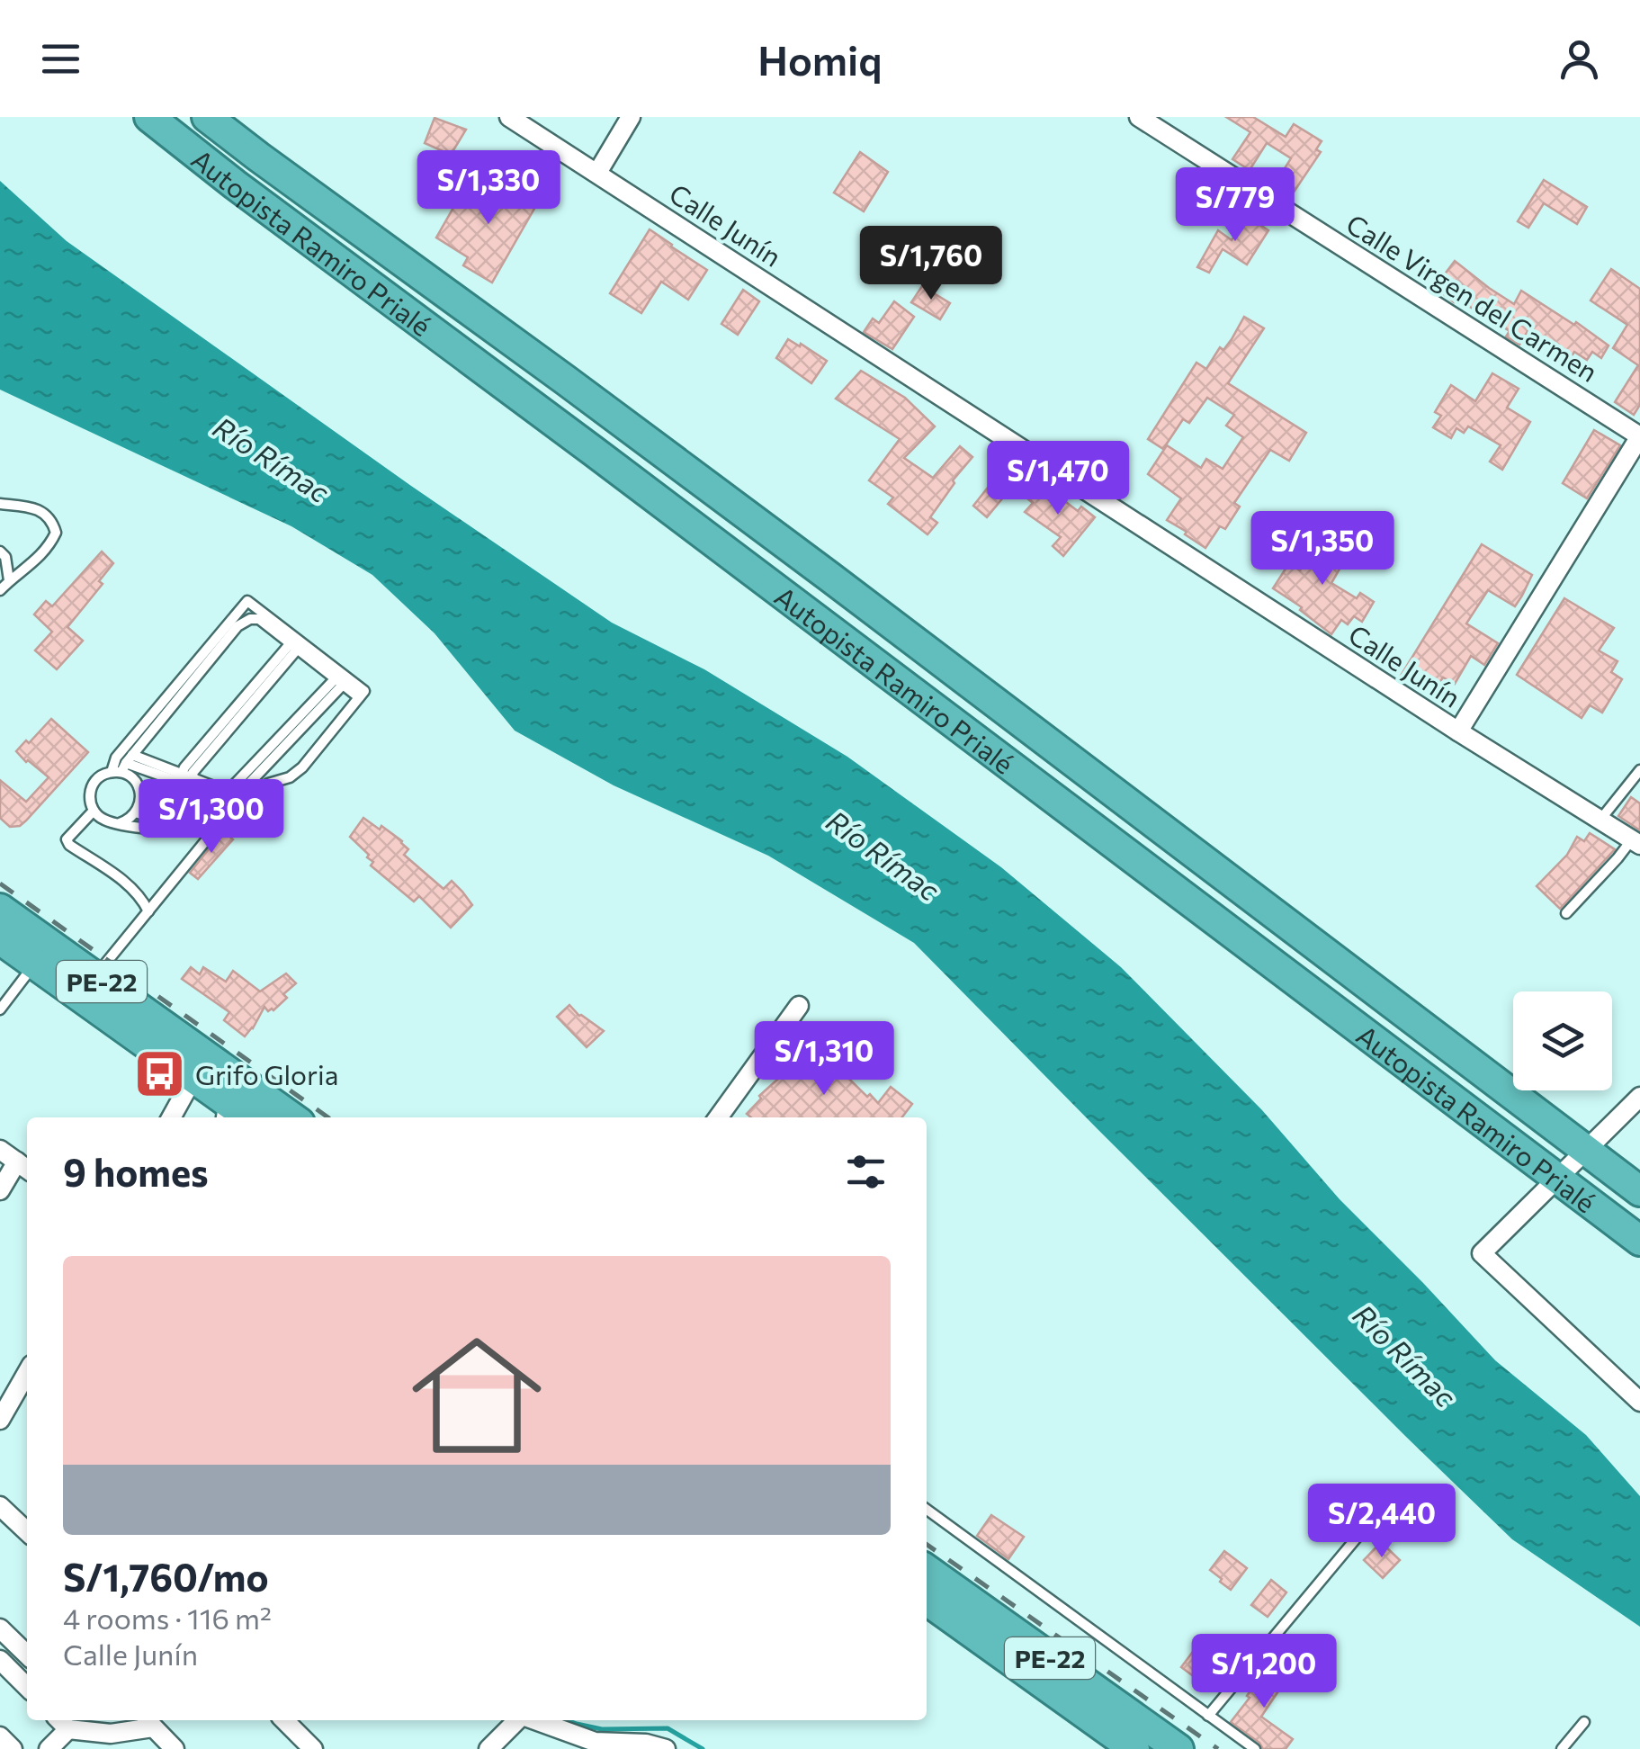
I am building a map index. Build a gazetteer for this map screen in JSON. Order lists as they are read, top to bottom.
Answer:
{
  "streets": {
    "highway": ["Autopista Ramiro Prialé", "PE-22"],
    "street": ["Calle Junín", "Calle Virgen del Carmen"]
  },
  "water": ["Río Rímac"],
  "places": {
    "bus stop": ["Grifo Gloria"]
  },
  "page": {
    "header": "Homiq",
    "price": [
      "S/1,330",
      "S/779",
      "S/1,760",
      "S/1,470",
      "S/1,350",
      "S/1,300",
      "S/1,310",
      "S/2,440",
      "S/1,200"
    ],
    "heading": "9 homes",
    "list": [
      {
        "name": "S/1,760/mo",
        "note": "4 rooms · 116 m² · Calle Junín"
      }
    ]
  }
}
